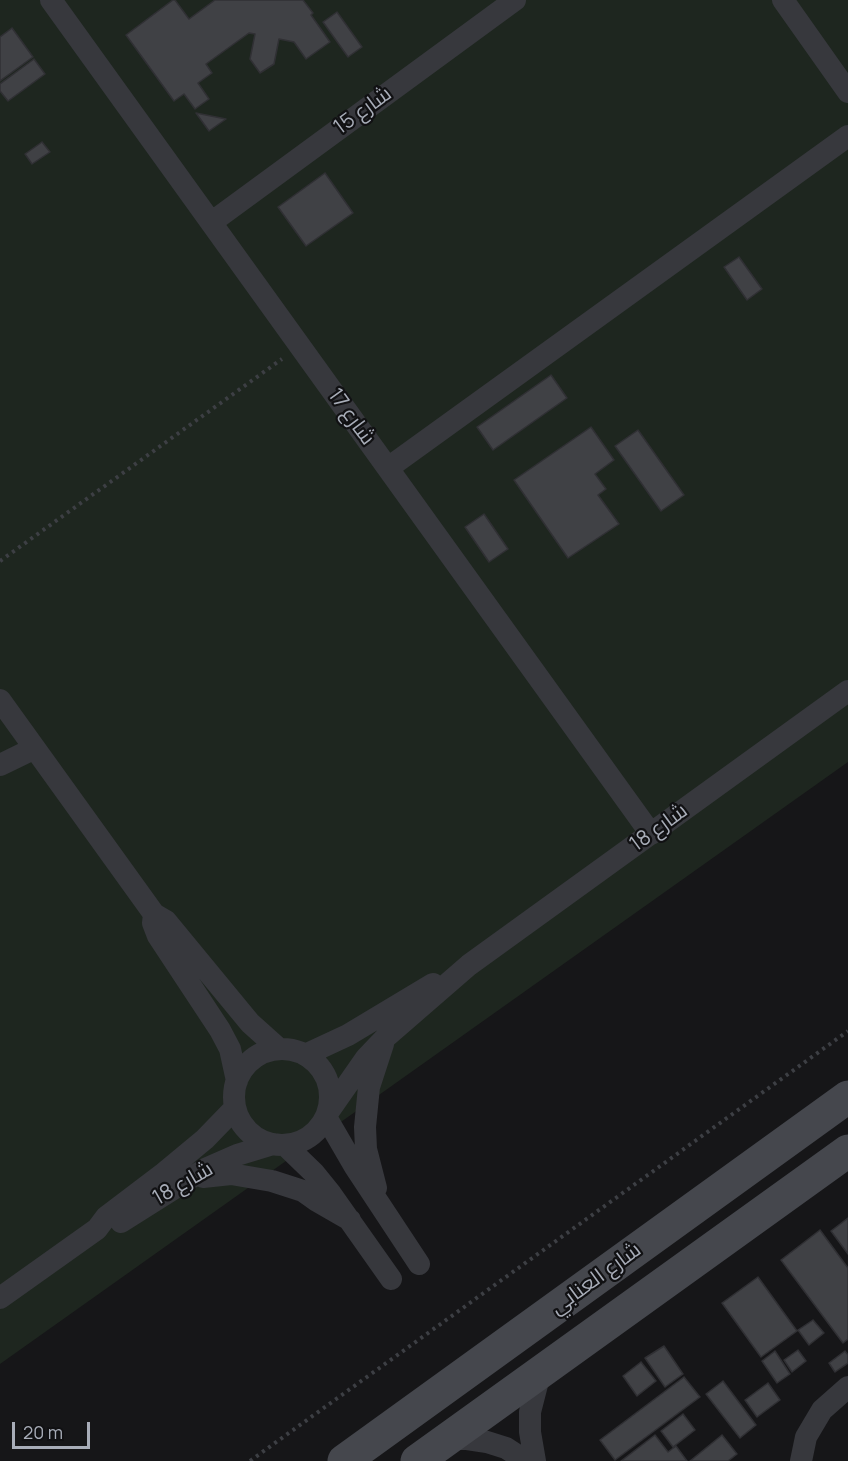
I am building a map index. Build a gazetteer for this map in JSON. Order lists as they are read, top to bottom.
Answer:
{
  "streets": {
    "street": [
      "شارع 15",
      "شارع 17",
      "شارع 18",
      "شارع العنابي"
    ]
  },
  "crossings": [
    ["شارع 15", "شارع 17"],
    ["شارع 17", "شارع 18"]
  ],
  "scale_bar": "20 m"
}
